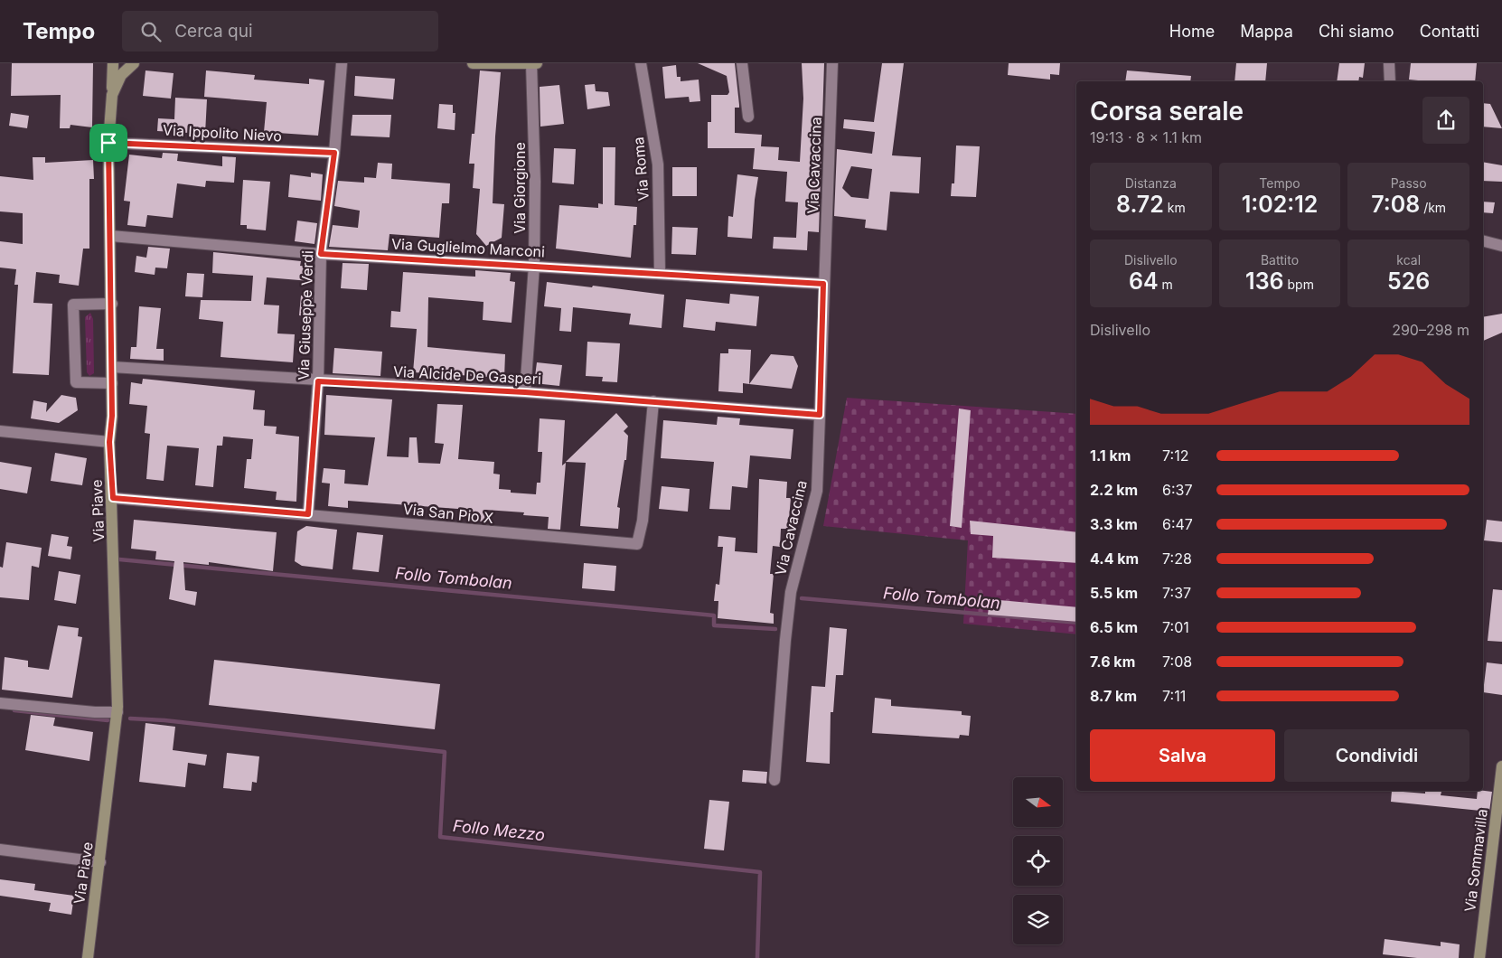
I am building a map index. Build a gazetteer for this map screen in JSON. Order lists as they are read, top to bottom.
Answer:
{
  "streets": {
    "main road": ["Via Piave", "Via Sommavilla"],
    "street": [
      "Via Ippolito Nievo",
      "Via Cavaccina",
      "Via Roma",
      "Via Giorgione",
      "Via Guglielmo Marconi",
      "Via Giuseppe Verdi",
      "Via Alcide De Gasperi",
      "Via San Pio X"
    ]
  },
  "crossings": [
    ["Via Ippolito Nievo", "Via Giuseppe Verdi"],
    ["Via Ippolito Nievo", "Via Piave"],
    ["Via Cavaccina", "Via Guglielmo Marconi"],
    ["Via Cavaccina", "Via Alcide De Gasperi"],
    ["Via Roma", "Via Guglielmo Marconi"],
    ["Via Giorgione", "Via Guglielmo Marconi"],
    ["Via Giorgione", "Via Alcide De Gasperi"],
    ["Via Guglielmo Marconi", "Via Giuseppe Verdi"],
    ["Via Guglielmo Marconi", "Via Piave"],
    ["Via Giuseppe Verdi", "Via Alcide De Gasperi"],
    ["Via Giuseppe Verdi", "Via San Pio X"],
    ["Via Alcide De Gasperi", "Via Piave"],
    ["Via Alcide De Gasperi", "Via San Pio X"],
    ["Via Piave", "Via San Pio X"]
  ],
  "water": ["Follo Tombolan", "Follo Mezzo"],
  "north": "right",
  "page": {
    "header": "Tempo",
    "search": "Cerca qui",
    "nav": [
      "Home",
      "Mappa",
      "Chi siamo",
      "Contatti"
    ],
    "heading": ["Corsa serale", "19:13 · 8 × 1.1 km"],
    "stats": [
      ["Distanza", "8.72 km"],
      ["Tempo", "1:02:12"],
      ["Passo", "7:08 /km"],
      ["Dislivello", "64 m"],
      ["Battito", "136 bpm"],
      ["kcal", "526"]
    ],
    "chart": ["Dislivello", "290–298 m"],
    "list": [
      {
        "name": "1.1 km",
        "note": "7:12"
      },
      {
        "name": "2.2 km",
        "note": "6:37"
      },
      {
        "name": "3.3 km",
        "note": "6:47"
      },
      {
        "name": "4.4 km",
        "note": "7:28"
      },
      {
        "name": "5.5 km",
        "note": "7:37"
      },
      {
        "name": "6.5 km",
        "note": "7:01"
      },
      {
        "name": "7.6 km",
        "note": "7:08"
      },
      {
        "name": "8.7 km",
        "note": "7:11"
      }
    ],
    "buttons": ["Salva", "Condividi"]
  }
}
